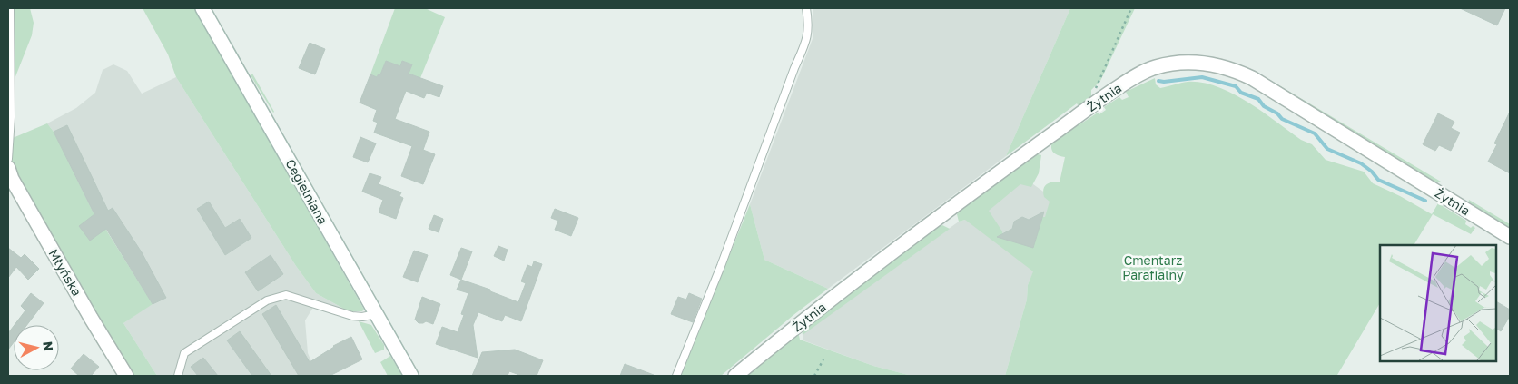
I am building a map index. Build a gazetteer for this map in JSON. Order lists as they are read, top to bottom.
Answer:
{
  "streets": {
    "street": ["Żytnia", "Cegielniana", "Młyńska"]
  },
  "parks": ["Cmentarz Parafialny"],
  "north": "right"
}
